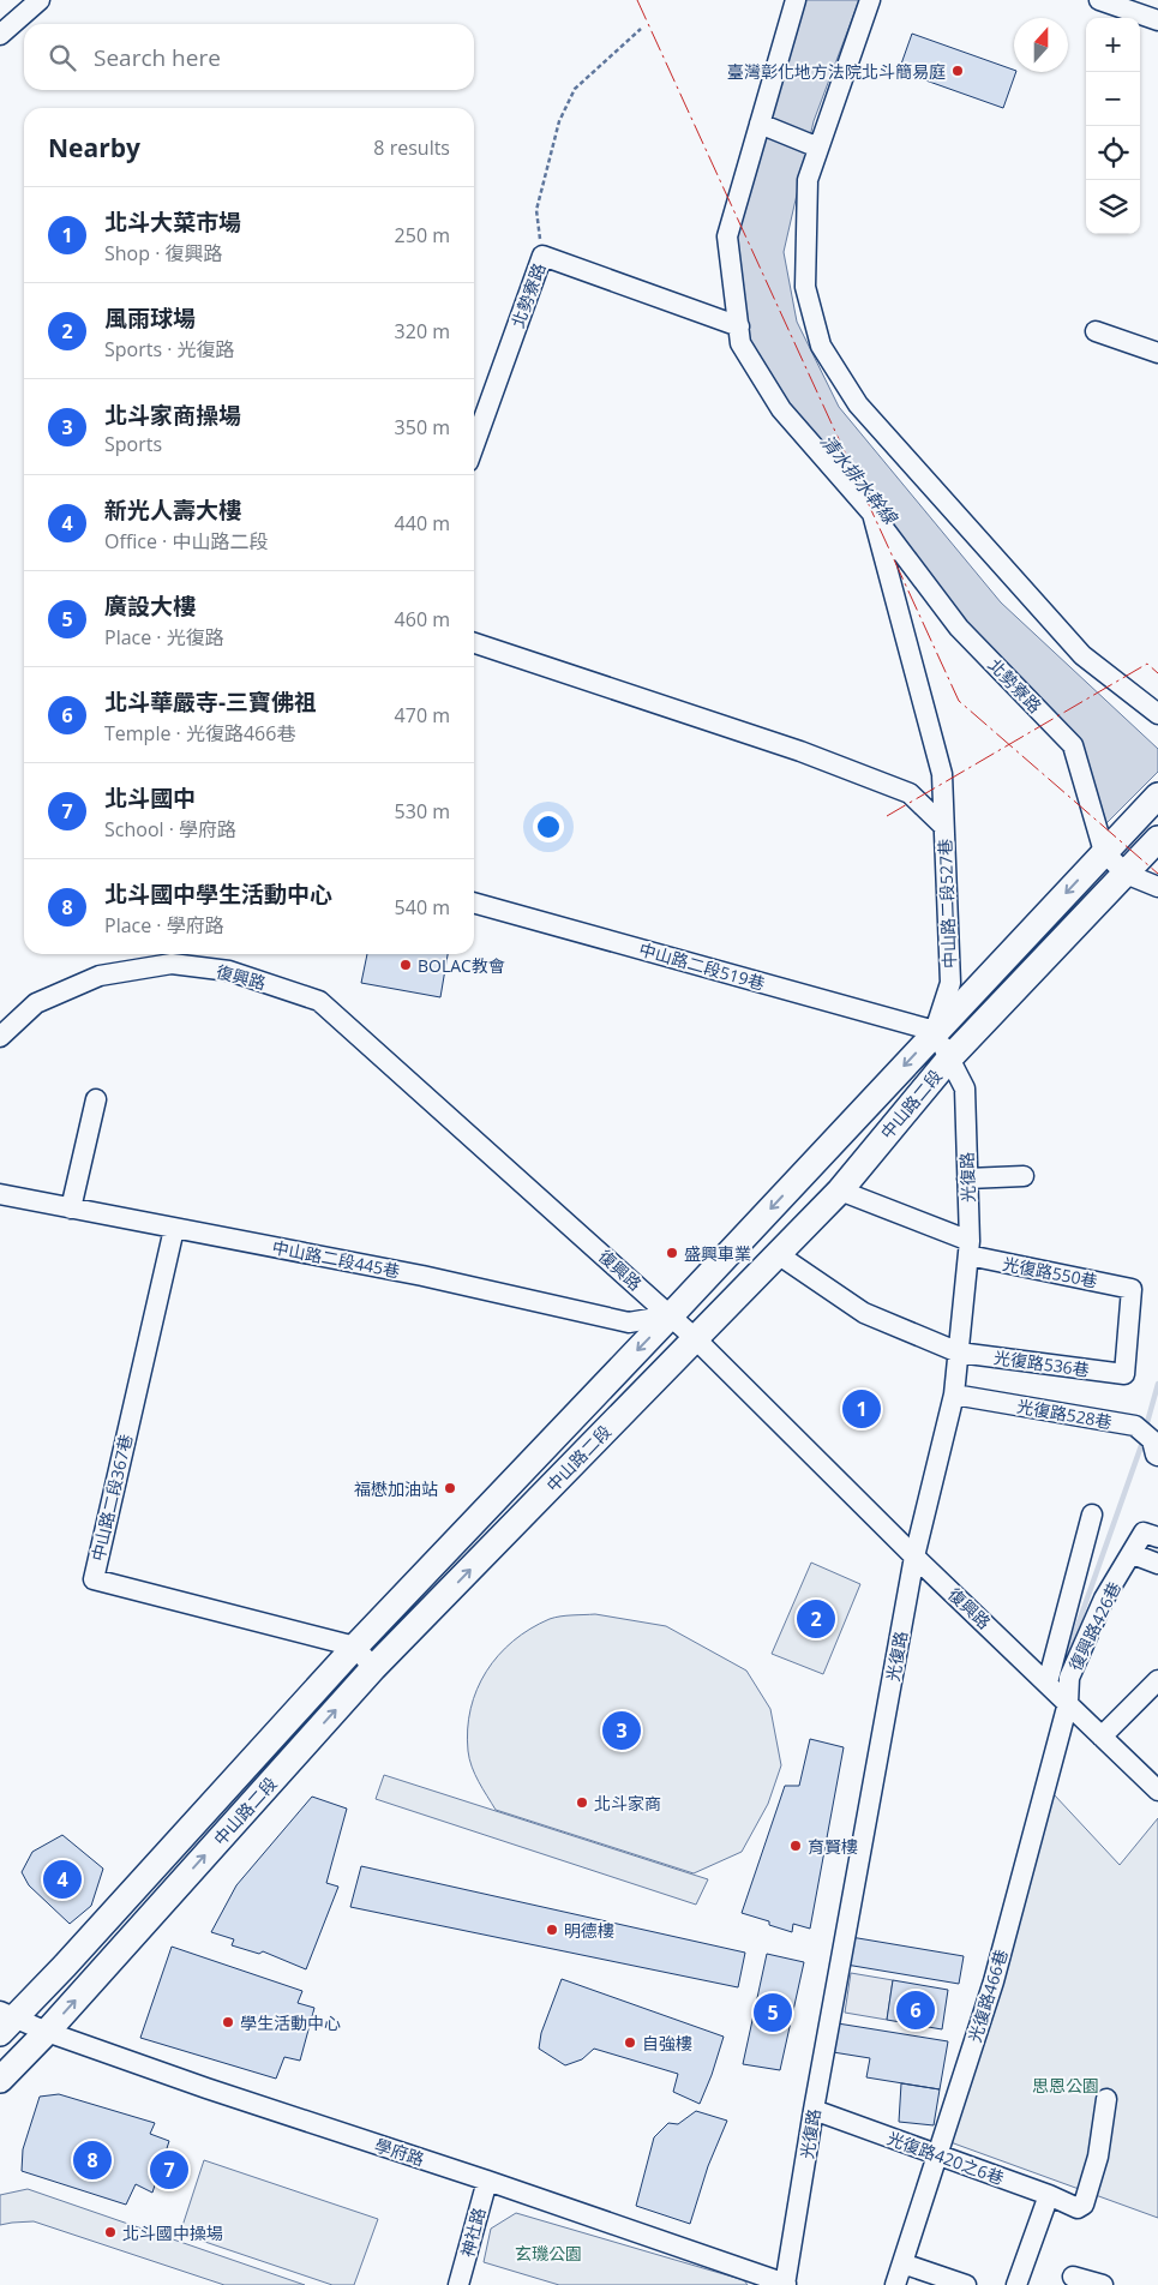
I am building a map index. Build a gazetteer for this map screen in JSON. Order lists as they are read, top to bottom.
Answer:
{
  "streets": {
    "main road": ["中山路二段"],
    "street": [
      "北勢寮路",
      "中山路二段527巷",
      "中山路二段519巷",
      "復興路",
      "光復路",
      "中山路二段445巷",
      "光復路550巷",
      "光復路536巷",
      "光復路528巷",
      "中山路二段367巷",
      "復興路426巷",
      "光復路466巷",
      "學府路",
      "光復路420之6巷",
      "神社路"
    ]
  },
  "crossings": [
    ["北勢寮路", "中山路二段527巷"],
    ["北勢寮路", "中山路二段"],
    ["中山路二段527巷", "中山路二段519巷"],
    ["中山路二段527巷", "中山路二段"],
    ["中山路二段527巷", "光復路"],
    ["中山路二段519巷", "中山路二段"],
    ["中山路二段519巷", "光復路"],
    ["復興路", "中山路二段"],
    ["復興路", "光復路"],
    ["復興路", "中山路二段445巷"],
    ["復興路", "復興路426巷"],
    ["復興路", "光復路466巷"],
    ["中山路二段", "光復路"],
    ["中山路二段", "中山路二段445巷"],
    ["中山路二段", "光復路550巷"],
    ["中山路二段", "光復路536巷"],
    ["中山路二段", "中山路二段367巷"],
    ["中山路二段", "學府路"],
    ["光復路", "光復路550巷"],
    ["光復路", "光復路536巷"],
    ["光復路", "光復路528巷"],
    ["光復路", "學府路"],
    ["光復路", "光復路420之6巷"],
    ["中山路二段445巷", "中山路二段367巷"],
    ["光復路550巷", "光復路536巷"],
    ["復興路426巷", "光復路466巷"],
    ["光復路466巷", "光復路420之6巷"],
    ["學府路", "神社路"]
  ],
  "water": ["清水排水幹線"],
  "parks": ["思恩公園", "玄璣公園"],
  "places": [
    "臺灣彰化地方法院北斗簡易庭",
    "BOLAC教會",
    "盛興車業",
    "福懋加油站",
    "北斗家商",
    "育賢樓",
    "明德樓",
    "學生活動中心",
    "自強樓",
    "北斗國中操場"
  ],
  "north": "top",
  "page": {
    "map_buttons": ["+", "−"],
    "search": "Search here",
    "heading": ["Nearby", "8 results"],
    "list": [
      {
        "mark": "1",
        "name": "北斗大菜市場",
        "note": "Shop · 復興路",
        "value": "250 m"
      },
      {
        "mark": "2",
        "name": "風雨球場",
        "note": "Sports · 光復路",
        "value": "320 m"
      },
      {
        "mark": "3",
        "name": "北斗家商操場",
        "note": "Sports",
        "value": "350 m"
      },
      {
        "mark": "4",
        "name": "新光人壽大樓",
        "note": "Office · 中山路二段",
        "value": "440 m"
      },
      {
        "mark": "5",
        "name": "廣設大樓",
        "note": "Place · 光復路",
        "value": "460 m"
      },
      {
        "mark": "6",
        "name": "北斗華嚴寺-三寶佛祖",
        "note": "Temple · 光復路466巷",
        "value": "470 m"
      },
      {
        "mark": "7",
        "name": "北斗國中",
        "note": "School · 學府路",
        "value": "530 m"
      },
      {
        "mark": "8",
        "name": "北斗國中學生活動中心",
        "note": "Place · 學府路",
        "value": "540 m"
      }
    ],
    "pins": [
      "1",
      "2",
      "3",
      "4",
      "6",
      "5",
      "8",
      "7"
    ]
  }
}
